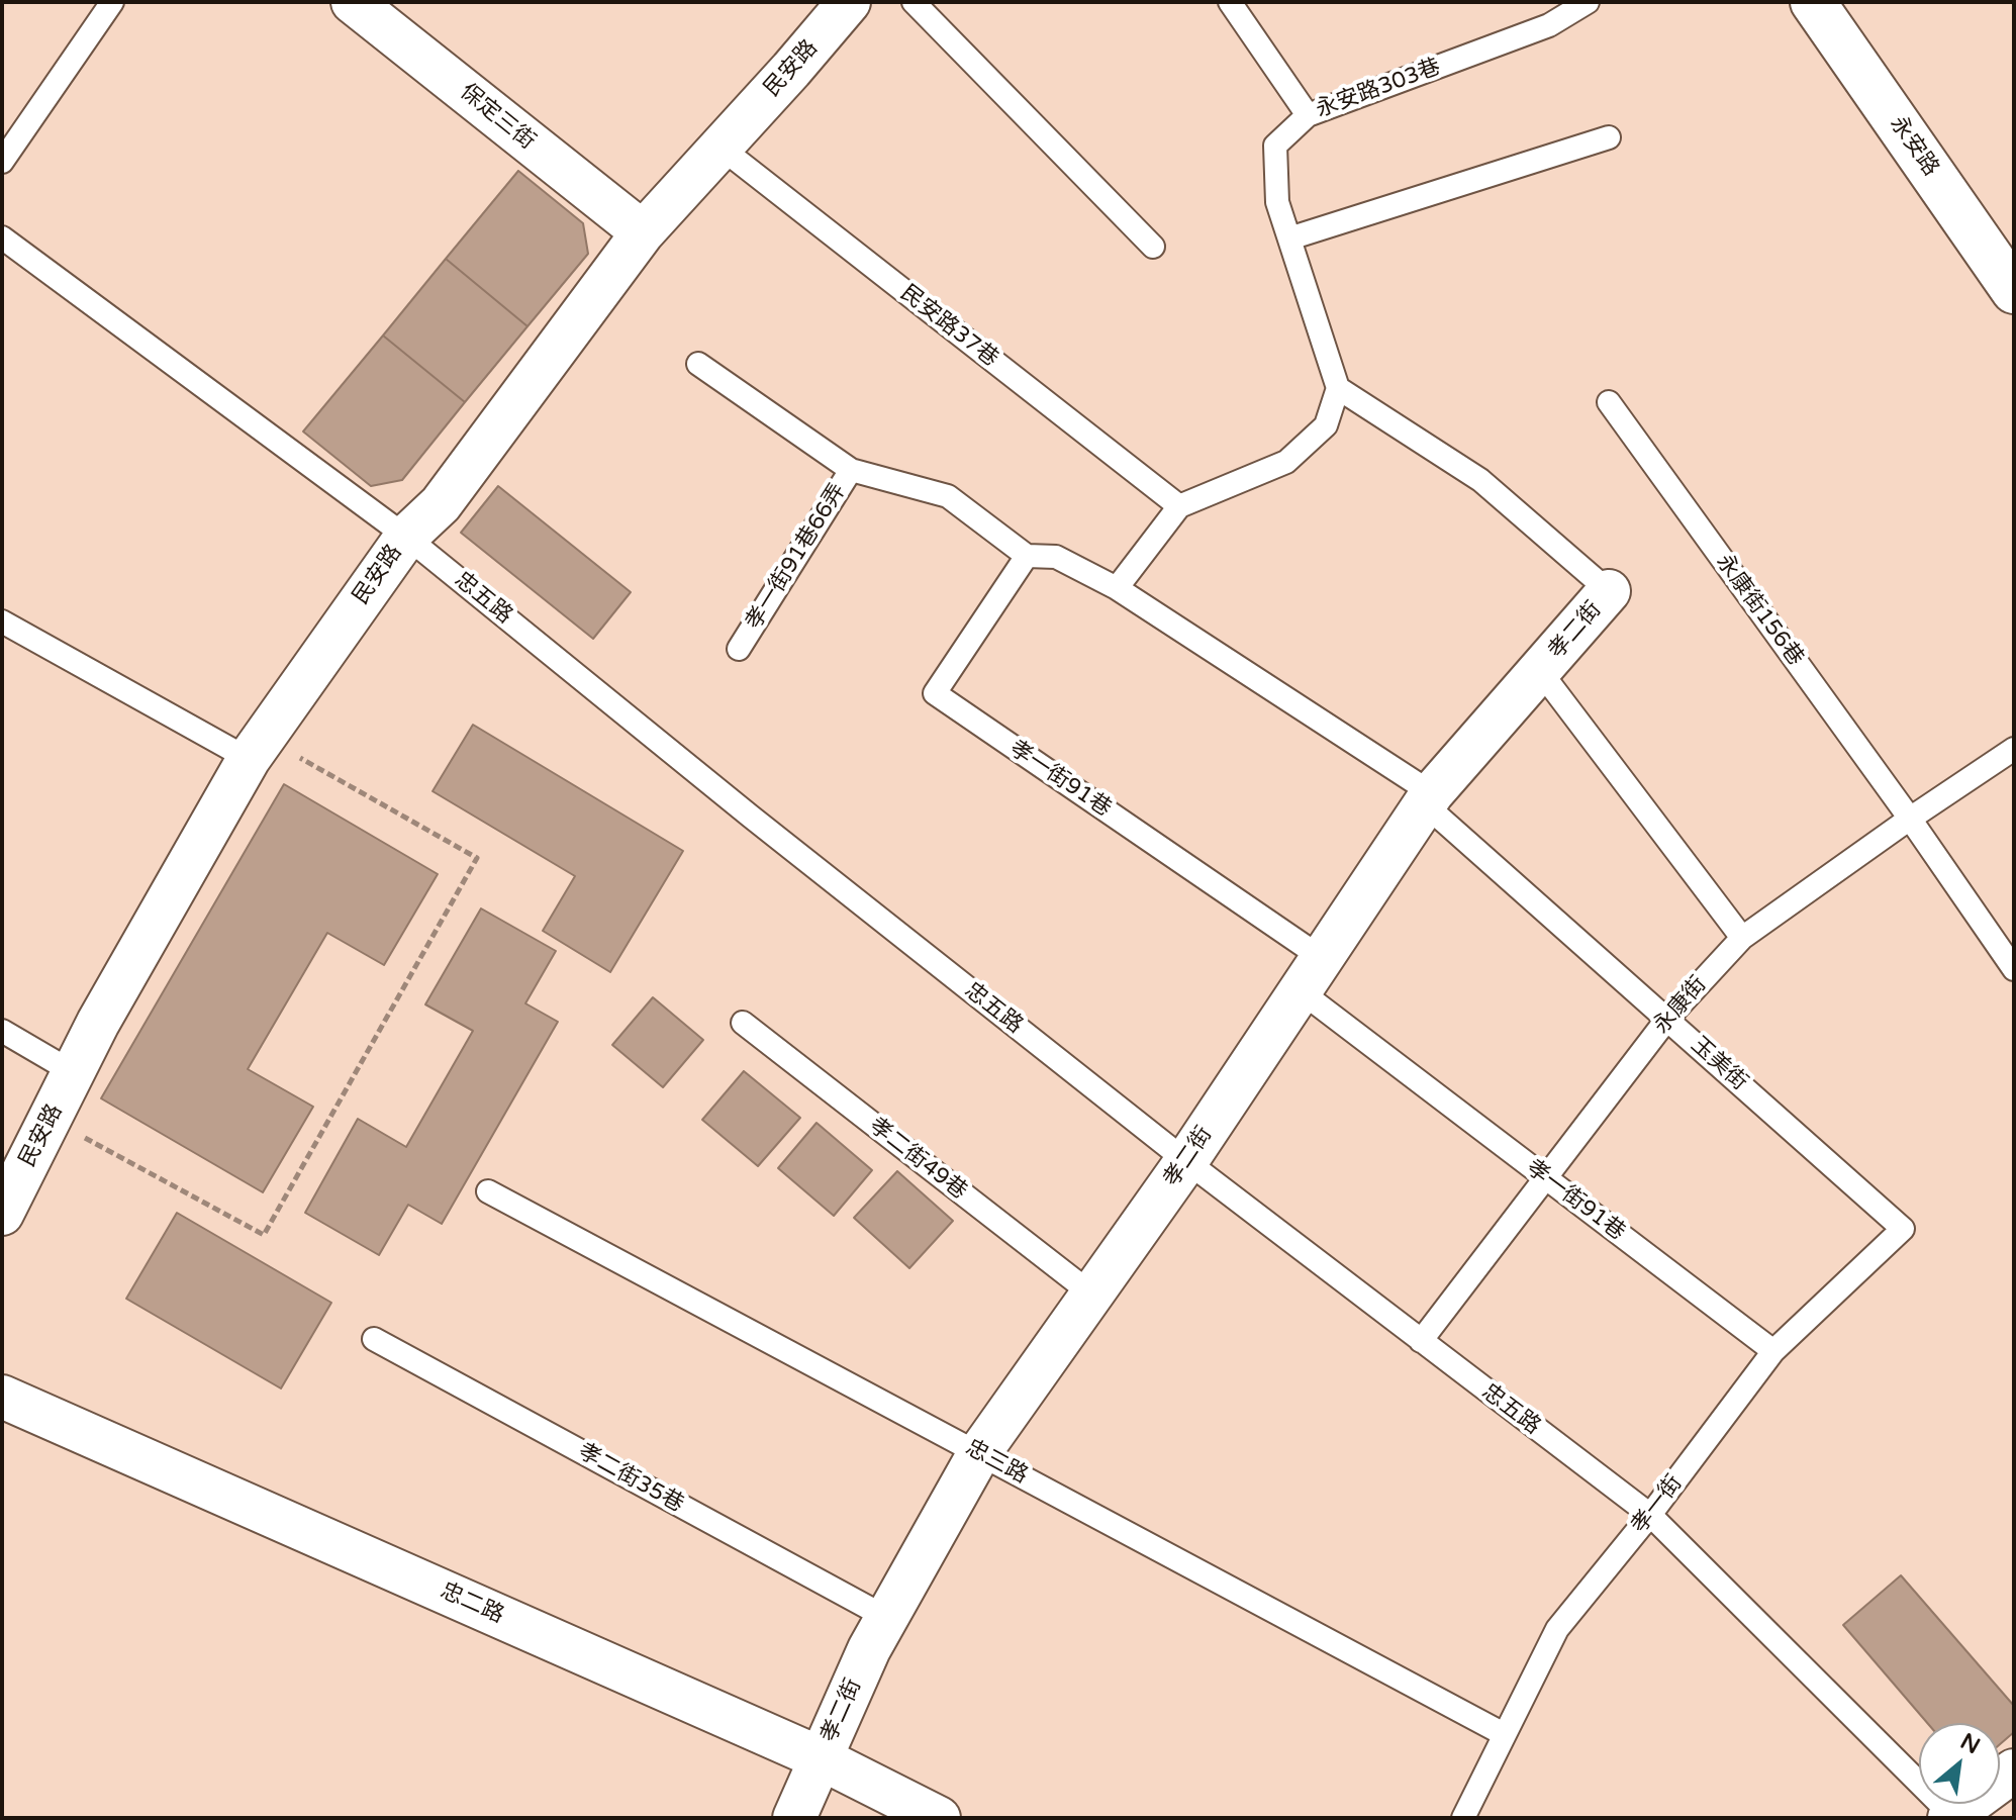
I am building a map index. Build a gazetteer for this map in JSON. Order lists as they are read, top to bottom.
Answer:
{
  "streets": {
    "main road": ["永安路"],
    "street": [
      "民安路",
      "保定三街",
      "孝二街",
      "忠二路"
    ],
    "lane": [
      "永安路303巷",
      "民安路37巷",
      "孝一街91巷66弄",
      "忠五路",
      "永康街156巷",
      "孝一街91巷",
      "永康街",
      "玉美街",
      "孝二街49巷",
      "忠三路",
      "孝二街35巷",
      "孝一街"
    ]
  },
  "crossings": [
    ["民安路", "保定三街"],
    ["民安路", "民安路37巷"],
    ["民安路", "忠五路"],
    ["孝一街91巷66弄", "孝一街91巷"],
    ["孝一街91巷66弄", "玉美街"],
    ["忠五路", "孝二街"],
    ["忠五路", "永康街"],
    ["忠五路", "孝一街"],
    ["永康街156巷", "永康街"],
    ["孝二街", "孝一街91巷"],
    ["孝二街", "玉美街"],
    ["孝二街", "孝二街49巷"],
    ["孝二街", "忠三路"],
    ["孝二街", "孝二街35巷"],
    ["孝二街", "忠二路"],
    ["孝一街91巷", "永康街"],
    ["孝一街91巷", "玉美街"],
    ["孝一街91巷", "孝一街"],
    ["永康街", "玉美街"],
    ["玉美街", "孝一街"],
    ["忠三路", "孝一街"]
  ],
  "north": "top right"
}
